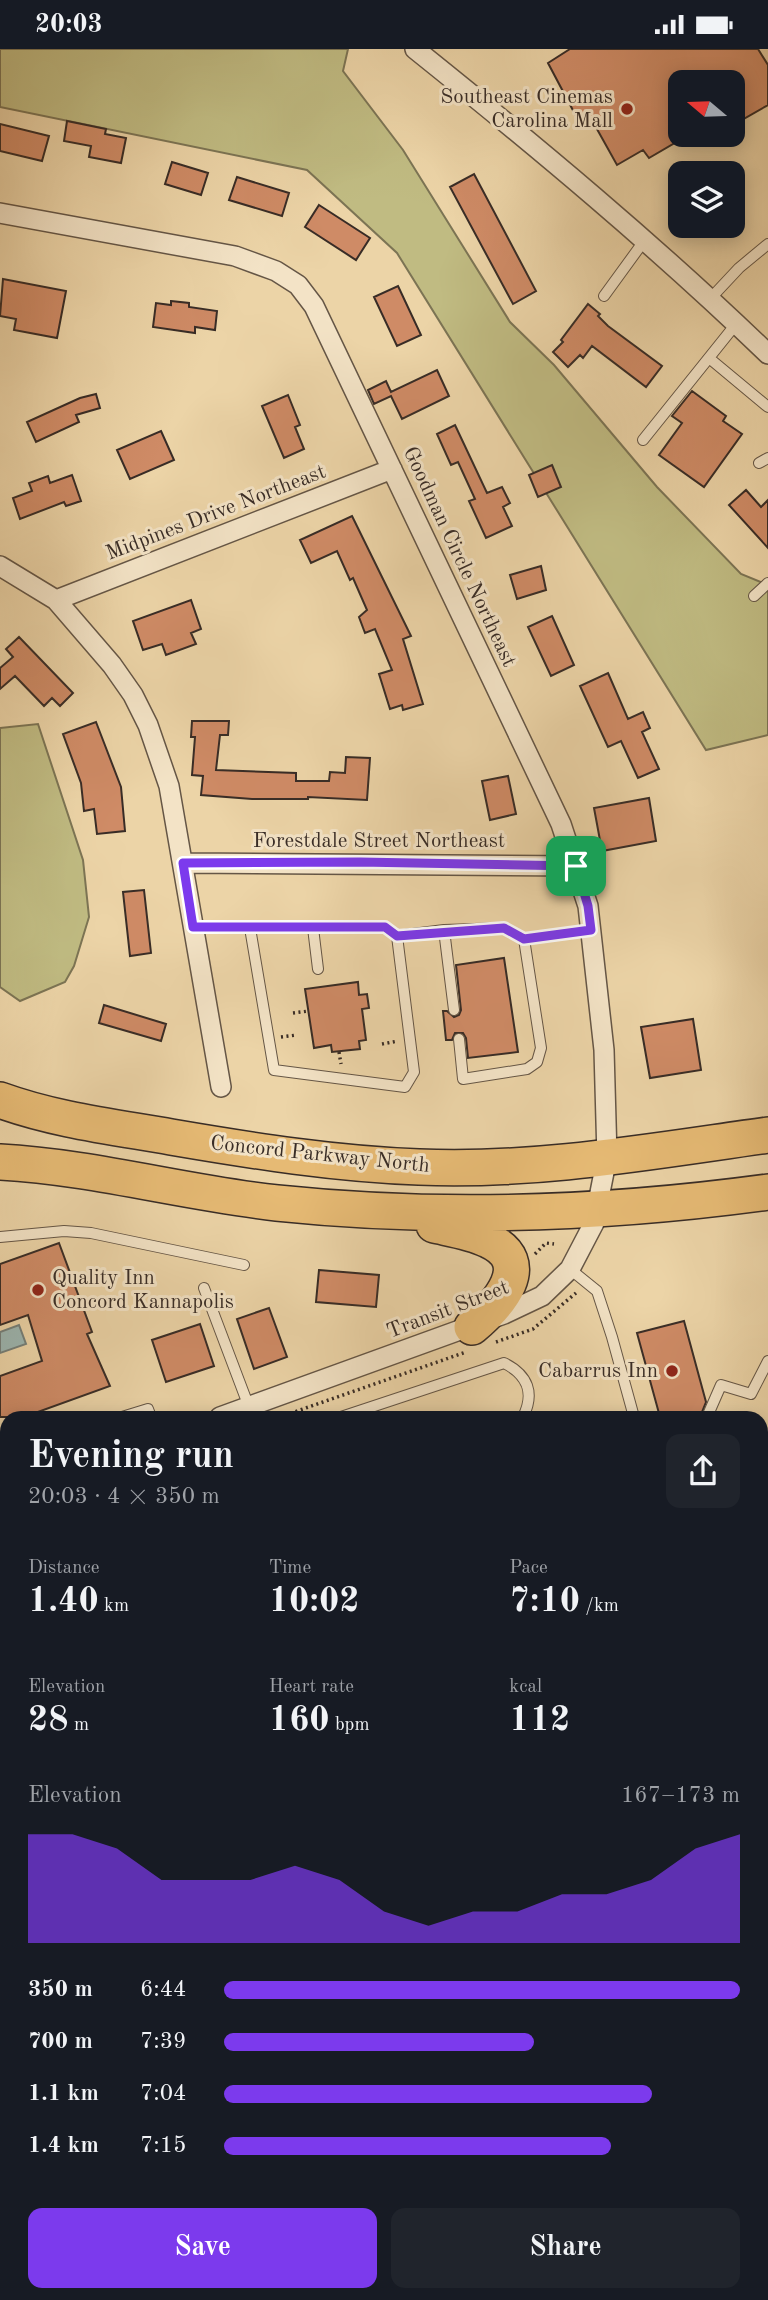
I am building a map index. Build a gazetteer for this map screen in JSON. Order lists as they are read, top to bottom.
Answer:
{
  "streets": {
    "highway": ["Concord Parkway North"],
    "street": [
      "Midpines Drive Northeast",
      "Goodman Circle Northeast",
      "Forestdale Street Northeast",
      "Transit Street"
    ]
  },
  "crossings": [
    ["Midpines Drive Northeast", "Goodman Circle Northeast"],
    ["Goodman Circle Northeast", "Forestdale Street Northeast"],
    ["Goodman Circle Northeast", "Concord Parkway North"],
    ["Goodman Circle Northeast", "Transit Street"],
    ["Concord Parkway North", "Transit Street"]
  ],
  "places": ["Southeast Cinemas Carolina Mall", "Quality Inn Concord Kannapolis", "Cabarrus Inn"],
  "north": "left",
  "page": {
    "status": "20:03",
    "heading": ["Evening run", "20:03 · 4 × 350 m"],
    "stats": [
      ["Distance", "1.40 km"],
      ["Time", "10:02"],
      ["Pace", "7:10 /km"],
      ["Elevation", "28 m"],
      ["Heart rate", "160 bpm"],
      ["kcal", "112"]
    ],
    "chart": ["Elevation", "167–173 m"],
    "list": [
      {
        "name": "350 m",
        "note": "6:44"
      },
      {
        "name": "700 m",
        "note": "7:39"
      },
      {
        "name": "1.1 km",
        "note": "7:04"
      },
      {
        "name": "1.4 km",
        "note": "7:15"
      }
    ],
    "buttons": ["Save", "Share"]
  }
}
